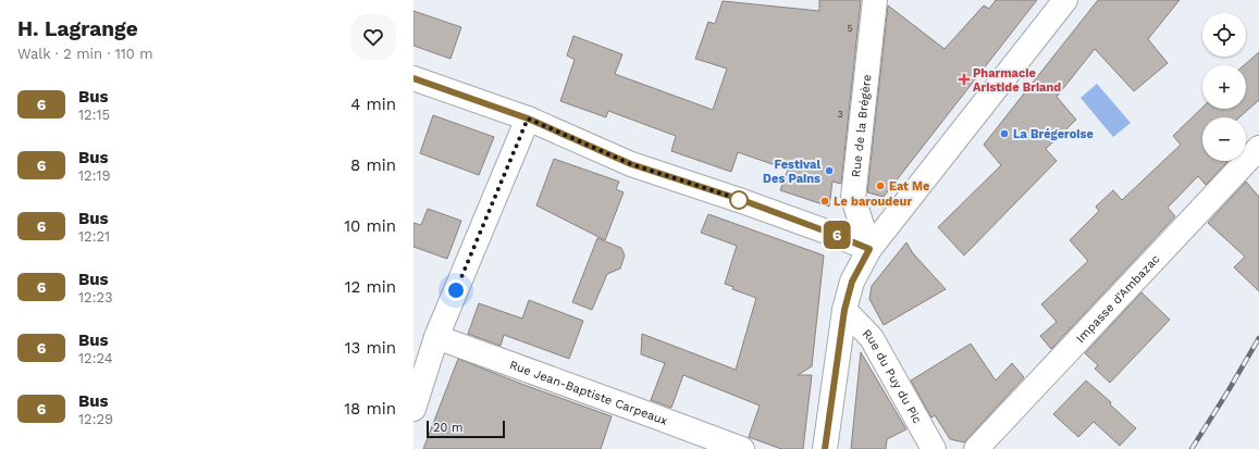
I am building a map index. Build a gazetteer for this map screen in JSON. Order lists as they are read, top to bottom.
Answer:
{
  "streets": {
    "street": [
      "Rue de la Brégère",
      "Impasse d'Ambazac",
      "Rue du Puy du Pic",
      "Rue Jean-Baptiste Carpeaux"
    ]
  },
  "places": {
    "health": ["Pharmacie Aristide Briand"],
    "other": [
      "La Brégeroise",
      "Festival Des Pains",
      "Eat Me",
      "Le baroudeur"
    ]
  },
  "lines": ["bus line 6"],
  "house_numbers": ["5", "3"],
  "scale_bar": "20 m",
  "page": {
    "heading": ["H. Lagrange", "Walk · 2 min · 110 m"],
    "on_map": "6",
    "map_buttons": ["+", "−"],
    "list": [
      {
        "mark": "6",
        "name": "Bus",
        "note": "12:15",
        "value": "4 min"
      },
      {
        "mark": "6",
        "name": "Bus",
        "note": "12:19",
        "value": "8 min"
      },
      {
        "mark": "6",
        "name": "Bus",
        "note": "12:21",
        "value": "10 min"
      },
      {
        "mark": "6",
        "name": "Bus",
        "note": "12:23",
        "value": "12 min"
      },
      {
        "mark": "6",
        "name": "Bus",
        "note": "12:24",
        "value": "13 min"
      },
      {
        "mark": "6",
        "name": "Bus",
        "note": "12:29",
        "value": "18 min"
      }
    ],
    "scale": "20 m"
  }
}
